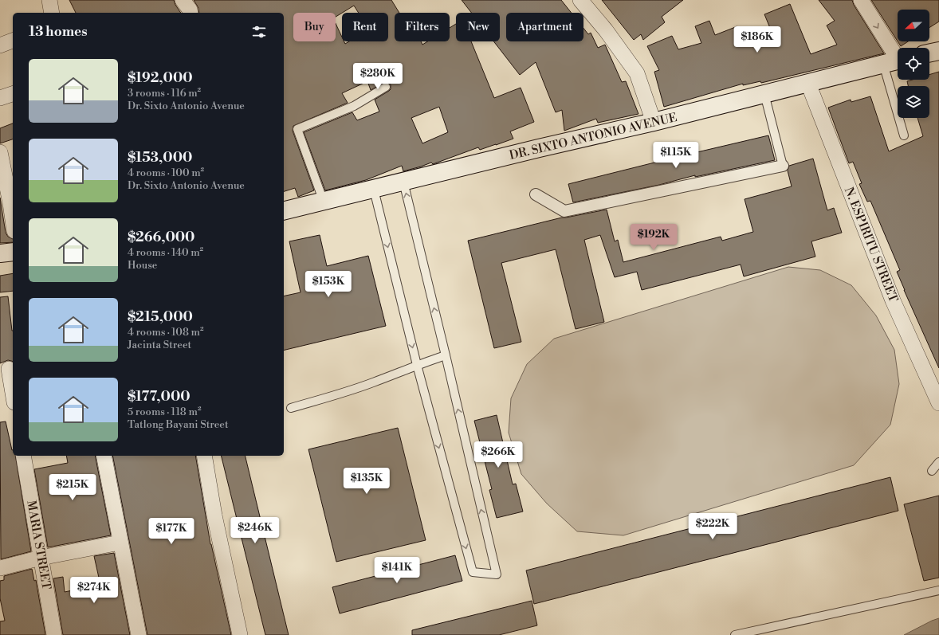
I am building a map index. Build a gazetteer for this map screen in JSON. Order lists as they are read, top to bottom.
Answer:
{
  "streets": {
    "main road": ["DR. SIXTO ANTONIO AVENUE"],
    "street": ["N. ESPIRITU STREET", "MARIA STREET"]
  },
  "crossings": [
    ["DR. SIXTO ANTONIO AVENUE", "N. ESPIRITU STREET"]
  ],
  "north": "left",
  "page": {
    "chip": [
      "Buy",
      "Rent",
      "Filters",
      "New",
      "Apartment"
    ],
    "heading": "13 homes",
    "price": [
      "$186K",
      "$280K",
      "$115K",
      "$192K",
      "$153K",
      "$266K",
      "$135K",
      "$215K",
      "$222K",
      "$246K",
      "$177K",
      "$141K",
      "$274K"
    ],
    "list": [
      {
        "name": "$192,000",
        "note": "3 rooms · 116 m² · Dr. Sixto Antonio Avenue"
      },
      {
        "name": "$153,000",
        "note": "4 rooms · 100 m² · Dr. Sixto Antonio Avenue"
      },
      {
        "name": "$266,000",
        "note": "4 rooms · 140 m² · House"
      },
      {
        "name": "$215,000",
        "note": "4 rooms · 108 m² · Jacinta Street"
      },
      {
        "name": "$177,000",
        "note": "5 rooms · 118 m² · Tatlong Bayani Street"
      }
    ]
  }
}
